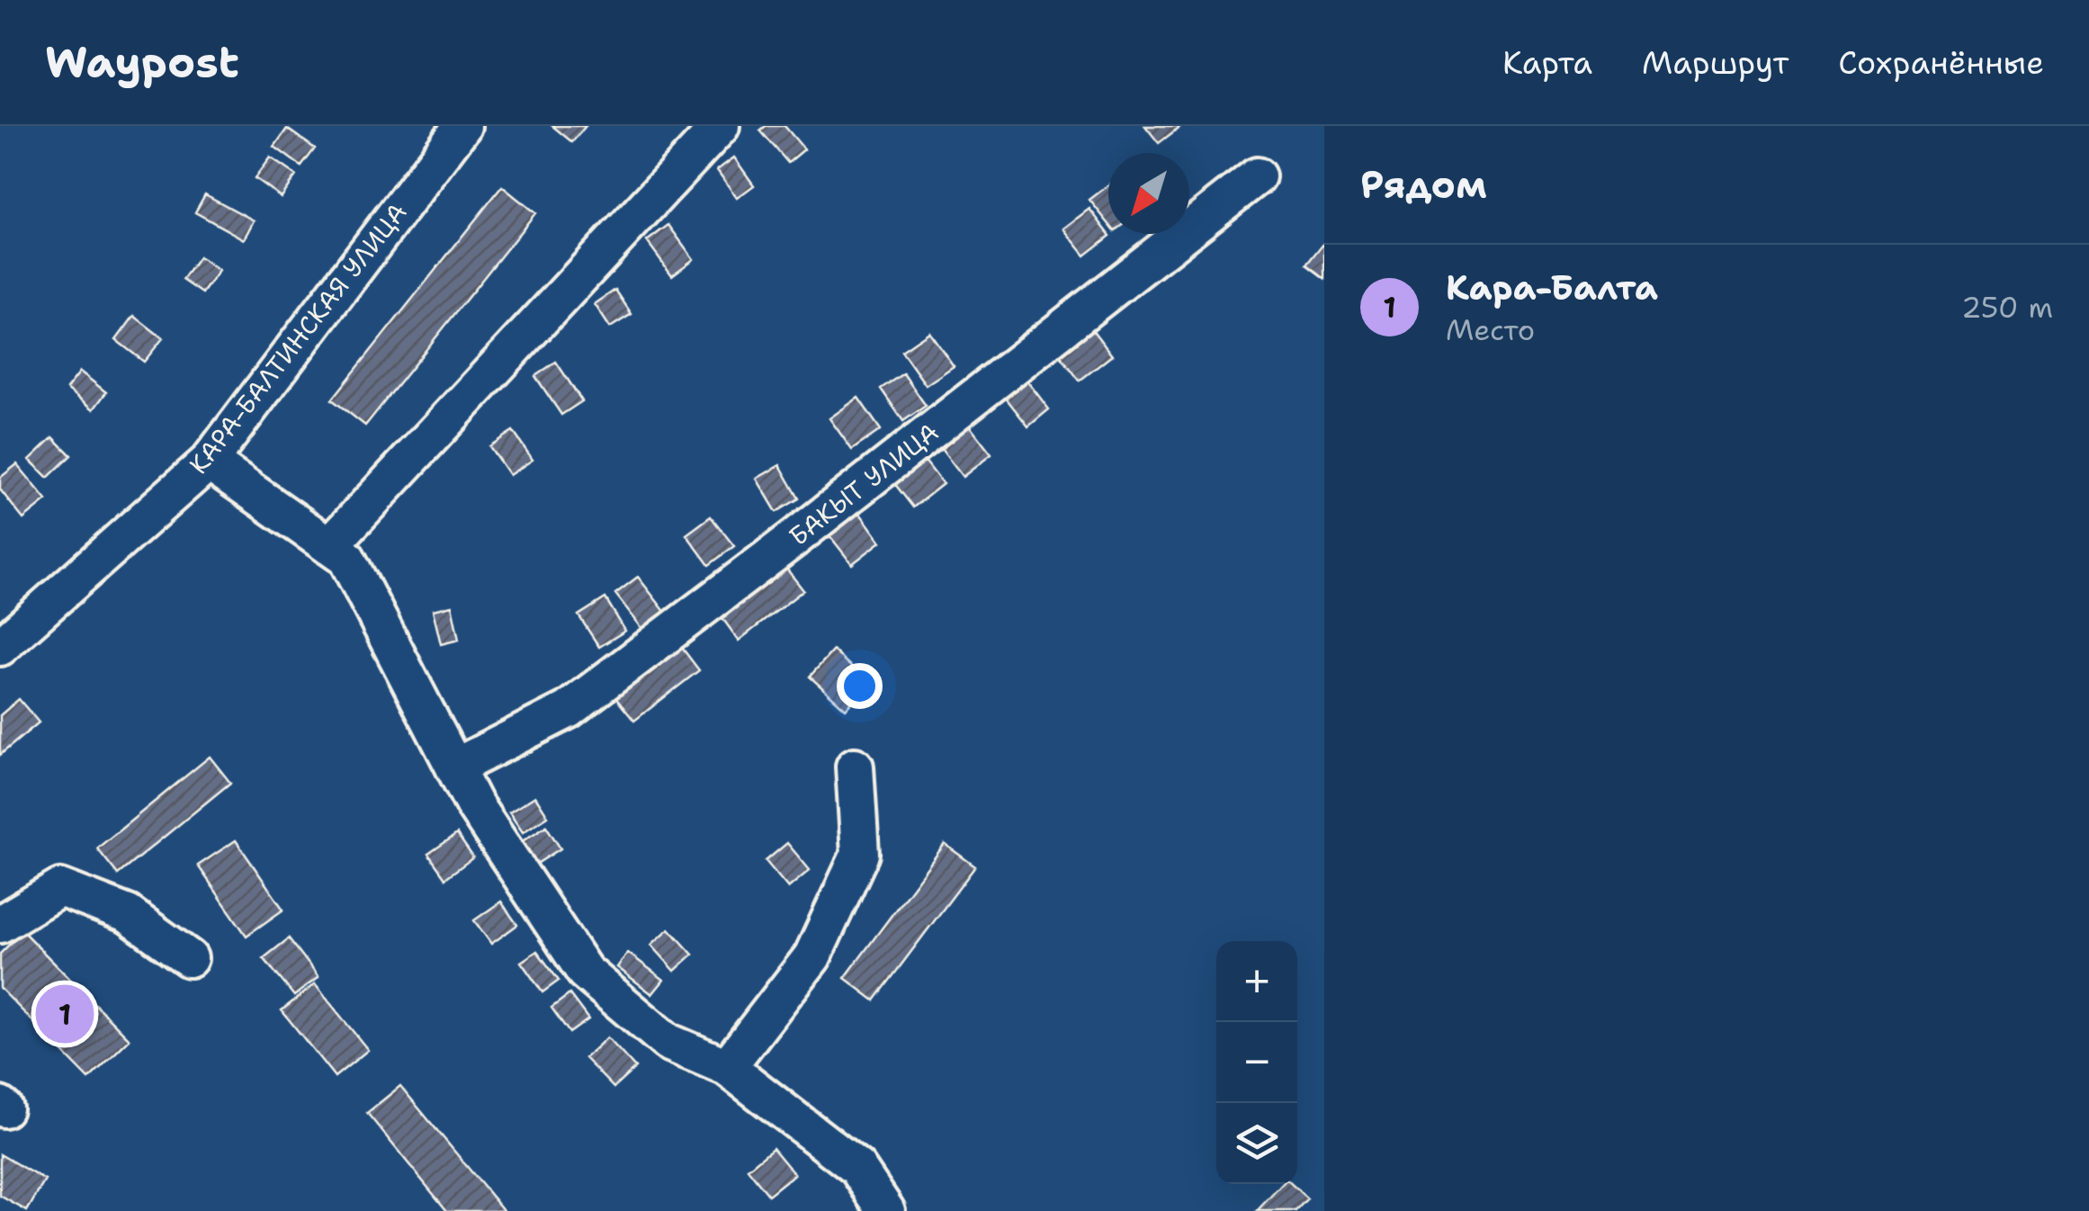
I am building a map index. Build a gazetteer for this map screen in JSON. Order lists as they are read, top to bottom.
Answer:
{
  "streets": {
    "street": ["КАРА-БАЛТИНСКАЯ УЛИЦА", "БАКЫТ УЛИЦА"]
  },
  "north": "bottom left",
  "page": {
    "header": "Waypost",
    "nav": ["Карта", "Маршрут", "Сохранённые"],
    "heading": "Рядом",
    "list": [
      {
        "mark": "1",
        "name": "Кара-Балта",
        "note": "Место",
        "value": "250 m"
      }
    ],
    "map_buttons": ["+", "−"],
    "pins": "1"
  }
}
